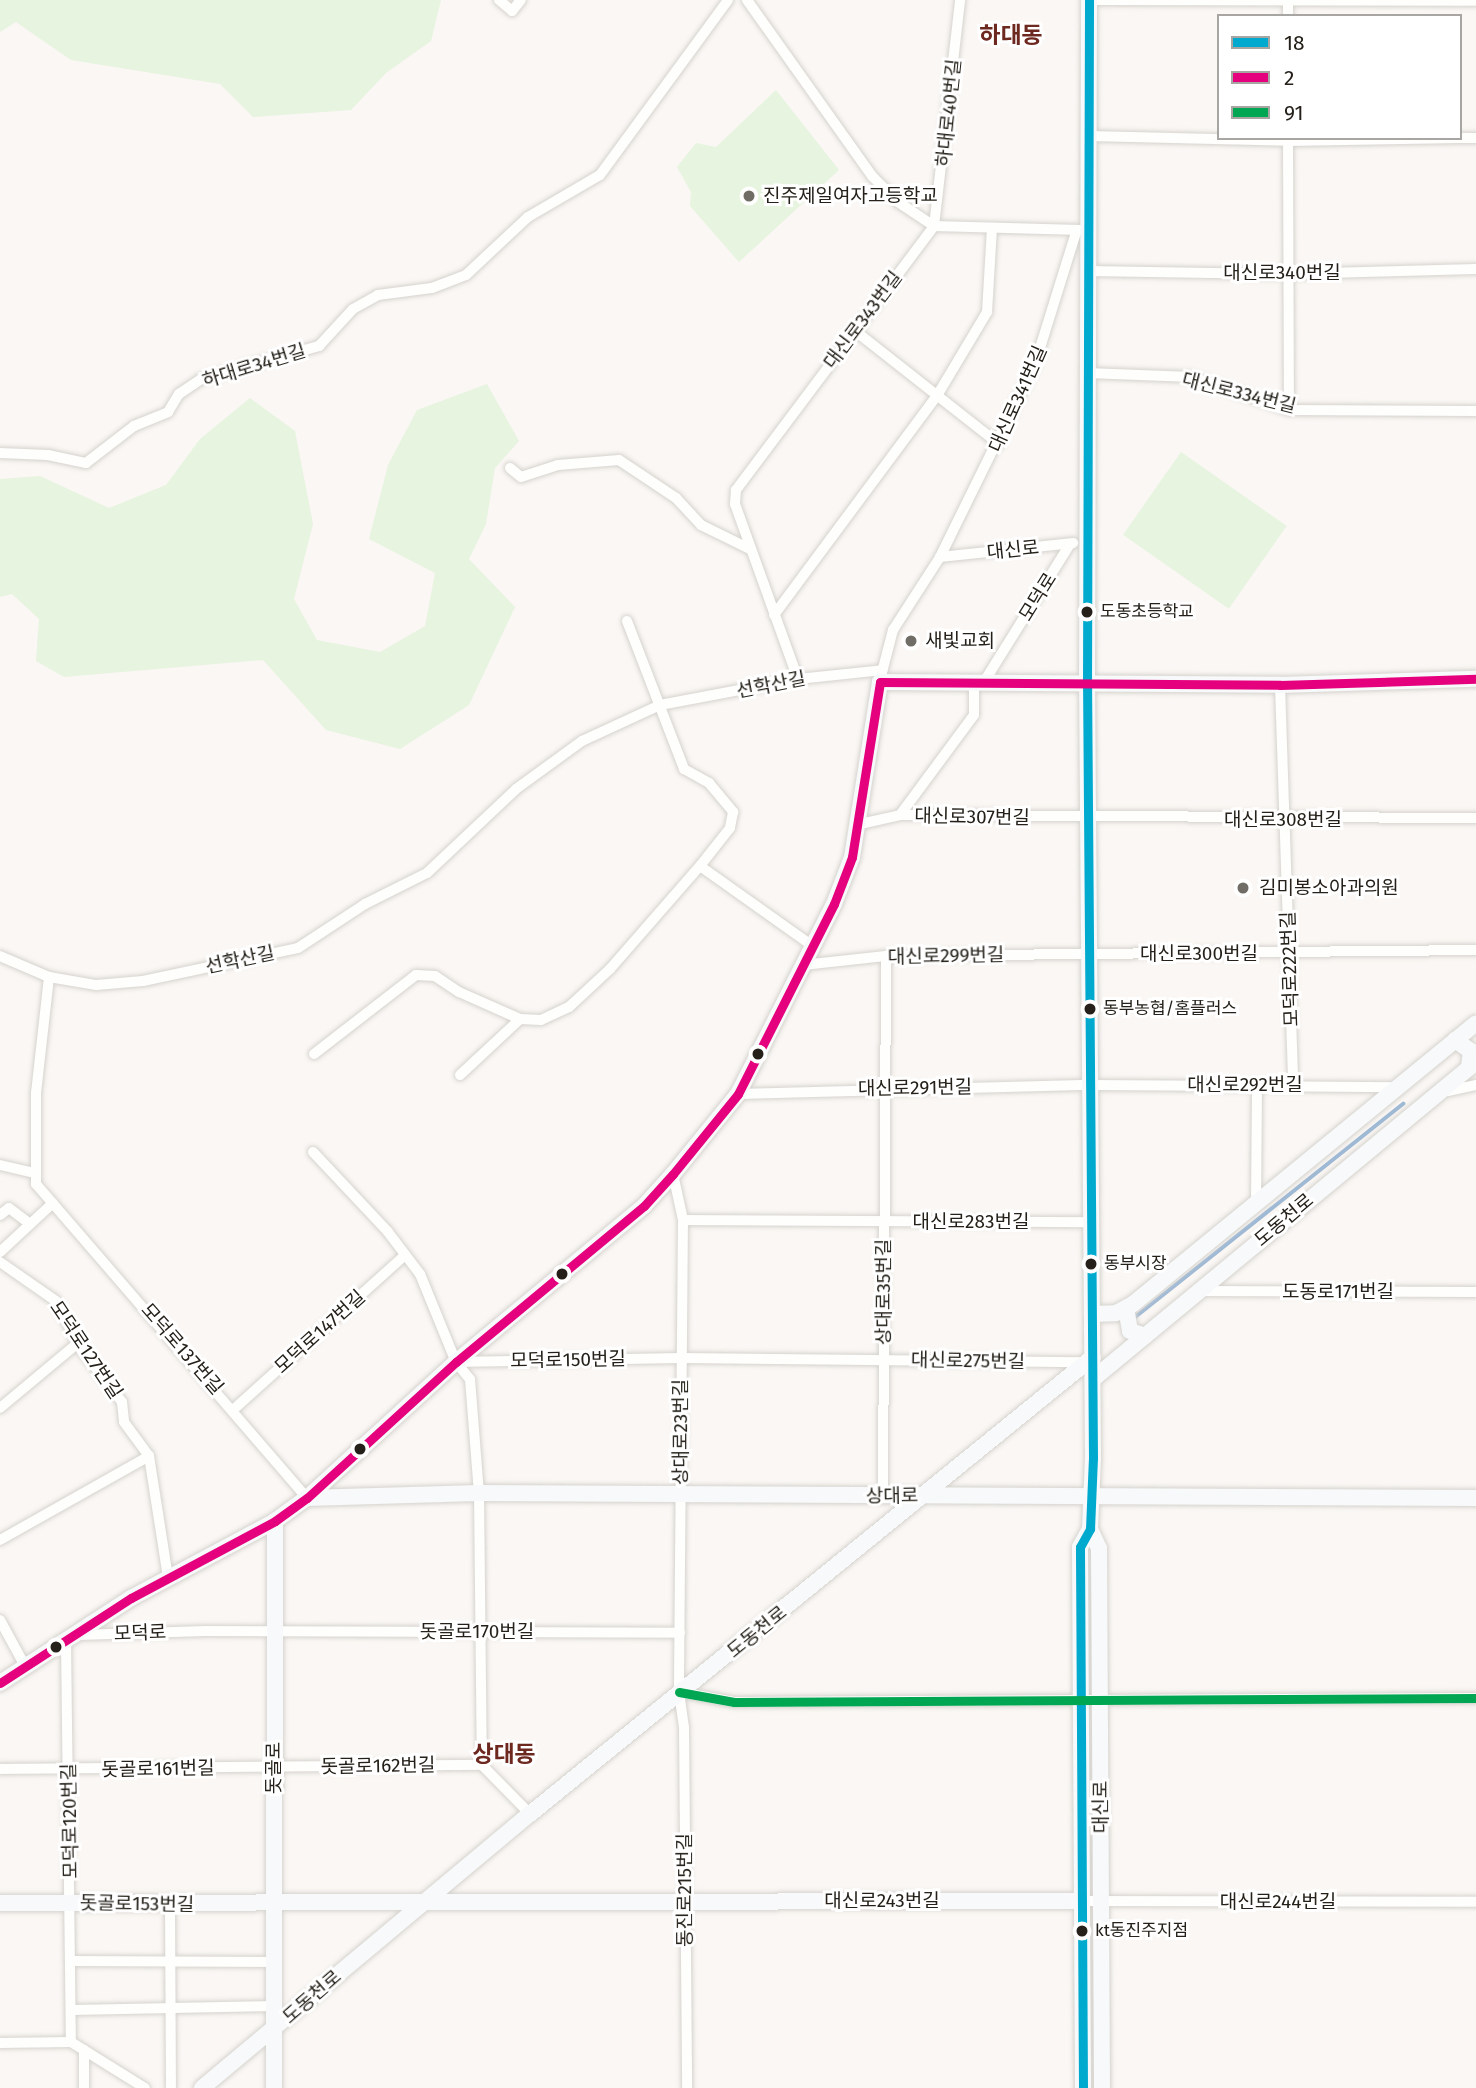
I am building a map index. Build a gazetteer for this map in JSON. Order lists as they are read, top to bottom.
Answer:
{
  "streets": {
    "street": [
      "하대로40번길",
      "대신로340번길",
      "대신로343번길",
      "하대로34번길",
      "대신로334번길",
      "대신로341번길",
      "대신로",
      "모덕로",
      "선학산길",
      "대신로307번길",
      "대신로308번길",
      "대신로300번길",
      "대신로299번길",
      "모덕로222번길",
      "대신로292번길",
      "대신로291번길",
      "도동천로",
      "대신로283번길",
      "상대로35번길",
      "도동로171번길",
      "모덕로147번길",
      "모덕로137번길",
      "모덕로127번길",
      "모덕로150번길",
      "대신로275번길",
      "상대로23번길",
      "상대로",
      "돗골로170번길",
      "돗골로162번길",
      "돗골로",
      "돗골로161번길",
      "모덕로120번길",
      "동진로215번길",
      "대신로243번길",
      "대신로244번길",
      "돗골로153번길"
    ]
  },
  "crossings": [
    ["하대로40번길", "대신로343번길"],
    ["대신로340번길", "대신로"],
    ["대신로343번길", "선학산길"],
    ["대신로334번길", "대신로"],
    ["대신로341번길", "대신로"],
    ["대신로341번길", "모덕로"],
    ["대신로341번길", "선학산길"],
    ["대신로", "모덕로"],
    ["대신로", "대신로307번길"],
    ["대신로", "대신로308번길"],
    ["대신로", "대신로300번길"],
    ["대신로", "대신로299번길"],
    ["대신로", "대신로292번길"],
    ["대신로", "대신로291번길"],
    ["대신로", "도동천로"],
    ["대신로", "대신로283번길"],
    ["대신로", "대신로275번길"],
    ["대신로", "상대로"],
    ["대신로", "대신로243번길"],
    ["대신로", "대신로244번길"],
    ["모덕로", "선학산길"],
    ["모덕로", "대신로307번길"],
    ["모덕로", "대신로299번길"],
    ["모덕로", "대신로291번길"],
    ["모덕로", "모덕로137번길"],
    ["모덕로", "모덕로127번길"],
    ["모덕로", "모덕로150번길"],
    ["모덕로", "상대로23번길"],
    ["모덕로", "상대로"],
    ["모덕로", "돗골로170번길"],
    ["모덕로", "돗골로"],
    ["모덕로", "모덕로120번길"],
    ["대신로307번길", "대신로308번길"],
    ["대신로308번길", "모덕로222번길"],
    ["대신로300번길", "대신로299번길"],
    ["대신로300번길", "모덕로222번길"],
    ["대신로299번길", "상대로35번길"],
    ["모덕로222번길", "대신로292번길"],
    ["대신로292번길", "대신로291번길"],
    ["대신로292번길", "도동천로"],
    ["대신로291번길", "상대로35번길"],
    ["도동천로", "도동로171번길"],
    ["도동천로", "대신로275번길"],
    ["도동천로", "상대로23번길"],
    ["도동천로", "상대로"],
    ["도동천로", "돗골로"],
    ["도동천로", "동진로215번길"],
    ["대신로283번길", "상대로35번길"],
    ["대신로283번길", "상대로23번길"],
    ["상대로35번길", "대신로275번길"],
    ["상대로35번길", "상대로"],
    ["모덕로147번길", "모덕로137번길"],
    ["모덕로137번길", "상대로"],
    ["모덕로150번길", "대신로275번길"],
    ["모덕로150번길", "상대로23번길"],
    ["대신로275번길", "상대로23번길"],
    ["상대로23번길", "상대로"],
    ["상대로23번길", "돗골로170번길"],
    ["상대로23번길", "동진로215번길"],
    ["돗골로170번길", "돗골로"],
    ["돗골로162번길", "돗골로"],
    ["돗골로162번길", "돗골로161번길"],
    ["돗골로", "돗골로161번길"],
    ["돗골로", "돗골로153번길"],
    ["돗골로161번길", "모덕로120번길"],
    ["모덕로120번길", "돗골로153번길"],
    ["동진로215번길", "대신로243번길"],
    ["대신로243번길", "대신로244번길"]
  ],
  "districts": ["하대동", "상대동"],
  "places": [
    "진주제일여자고등학교",
    "도동초등학교",
    "새빛교회",
    "김미봉소아과의원",
    "동부농협/홈플러스",
    "동부시장",
    "kt동진주지점"
  ],
  "lines": ["transit line 18", "transit line 2", "transit line 91"],
  "legend": ["18", "2", "91"]
}
